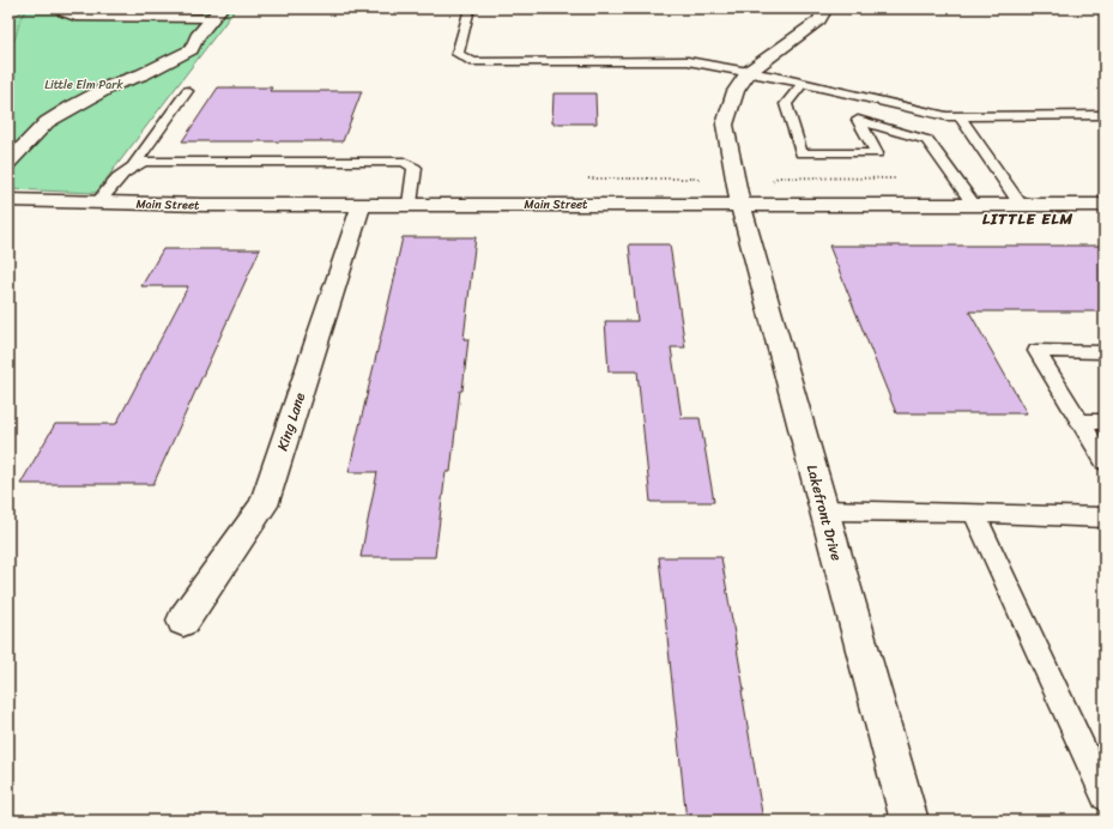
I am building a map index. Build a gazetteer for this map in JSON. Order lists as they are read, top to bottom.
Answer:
{
  "streets": {
    "street": ["Main Street", "King Lane", "Lakefront Drive"]
  },
  "crossings": [
    ["Main Street", "King Lane"],
    ["Main Street", "Lakefront Drive"]
  ],
  "districts": ["LITTLE ELM"],
  "parks": ["Little Elm Park"]
}
